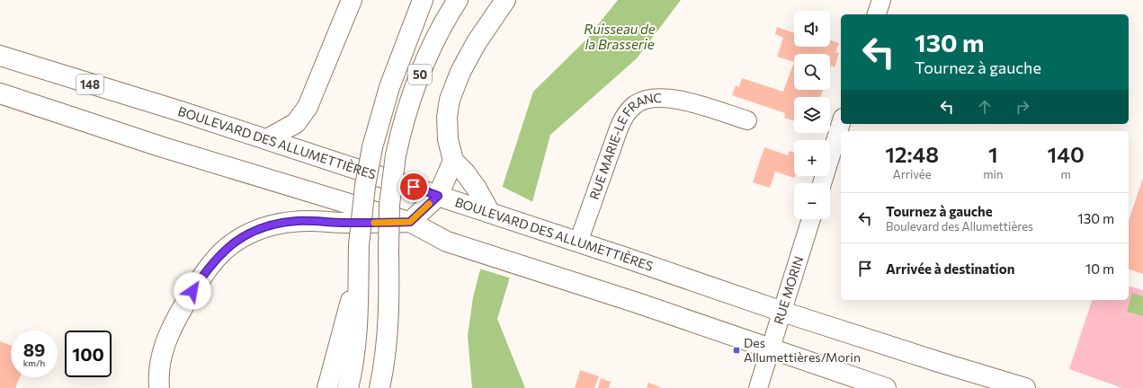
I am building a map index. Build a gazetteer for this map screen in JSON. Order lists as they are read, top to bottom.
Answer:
{
  "streets": {
    "main road": ["50", "148", "BOULEVARD DES ALLUMETTIÈRES"],
    "street": ["RUE MARIE-LE FRANC", "RUE MORIN"]
  },
  "crossings": [
    ["BOULEVARD DES ALLUMETTIÈRES", "RUE MARIE-LE FRANC"],
    ["BOULEVARD DES ALLUMETTIÈRES", "RUE MORIN"]
  ],
  "water": ["Ruisseau de la Brasserie"],
  "places": {
    "transit": ["Des Allumettières/Morin"]
  },
  "page": {
    "map_buttons": ["+", "−"],
    "turn": ["130 m", "Tournez à gauche"],
    "eta": [
      "12:48",
      "Arrivée",
      "1",
      "min",
      "140",
      "m"
    ],
    "list": [
      {
        "name": "Tournez à gauche",
        "note": "Boulevard des Allumettières",
        "value": "130 m"
      },
      {
        "name": "Arrivée à destination",
        "value": "10 m"
      }
    ],
    "speed": "89 km/h",
    "limit": "100"
  }
}
